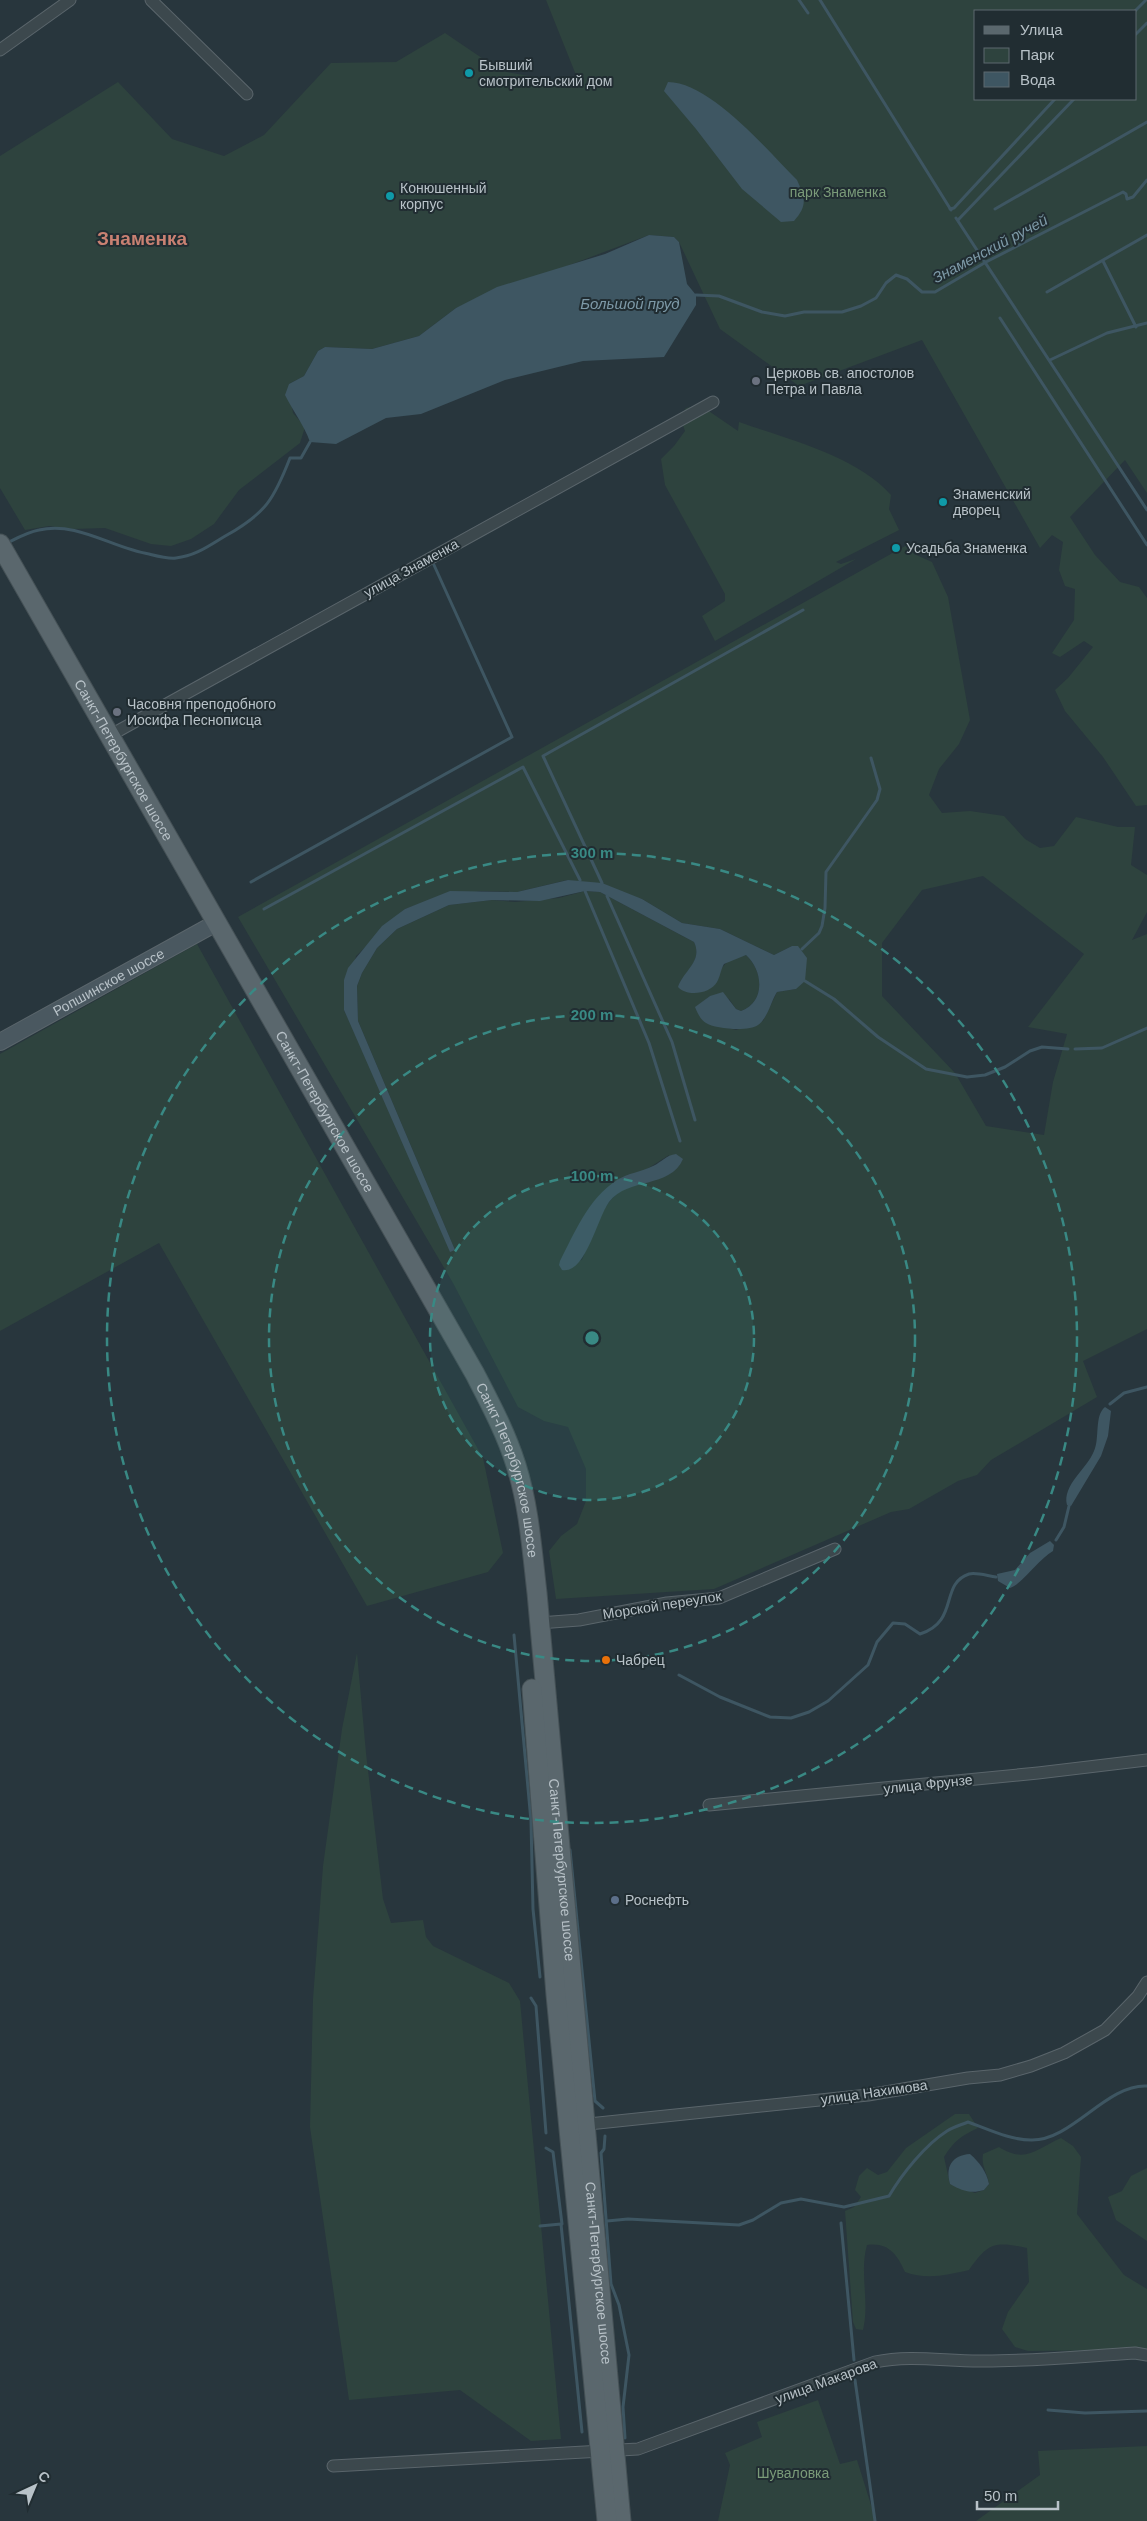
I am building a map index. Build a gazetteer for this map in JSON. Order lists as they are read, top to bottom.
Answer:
{
  "streets": {
    "main road": ["Санкт-Петербургское шоссе", "Ропшинское шоссе"],
    "street": [
      "улица Знаменка",
      "Морской переулок",
      "улица Фрунзе",
      "улица Нахимова",
      "улица Макарова"
    ]
  },
  "crossings": [
    ["улица Знаменка", "Санкт-Петербургское шоссе"],
    ["Санкт-Петербургское шоссе", "Ропшинское шоссе"],
    ["Санкт-Петербургское шоссе", "Морской переулок"],
    ["Санкт-Петербургское шоссе", "улица Нахимова"],
    ["Санкт-Петербургское шоссе", "улица Макарова"]
  ],
  "districts": ["Знаменка"],
  "water": ["Знаменский ручей", "Большой пруд"],
  "parks": ["парк Знаменка", "Шуваловка"],
  "places": [
    "Бывший смотрительский дом",
    "Конюшенный корпус",
    "Церковь св. апостолов Петра и Павла",
    "Знаменский дворец",
    "Усадьба Знаменка",
    "Часовня преподобного Иосифа Песнописца",
    "Чабрец",
    "Роснефть"
  ],
  "legend": ["Улица", "Парк", "Вода"],
  "scale_bar": "50 m",
  "north": "top right",
  "rings": ["300 m", "200 m", "100 m"]
}
